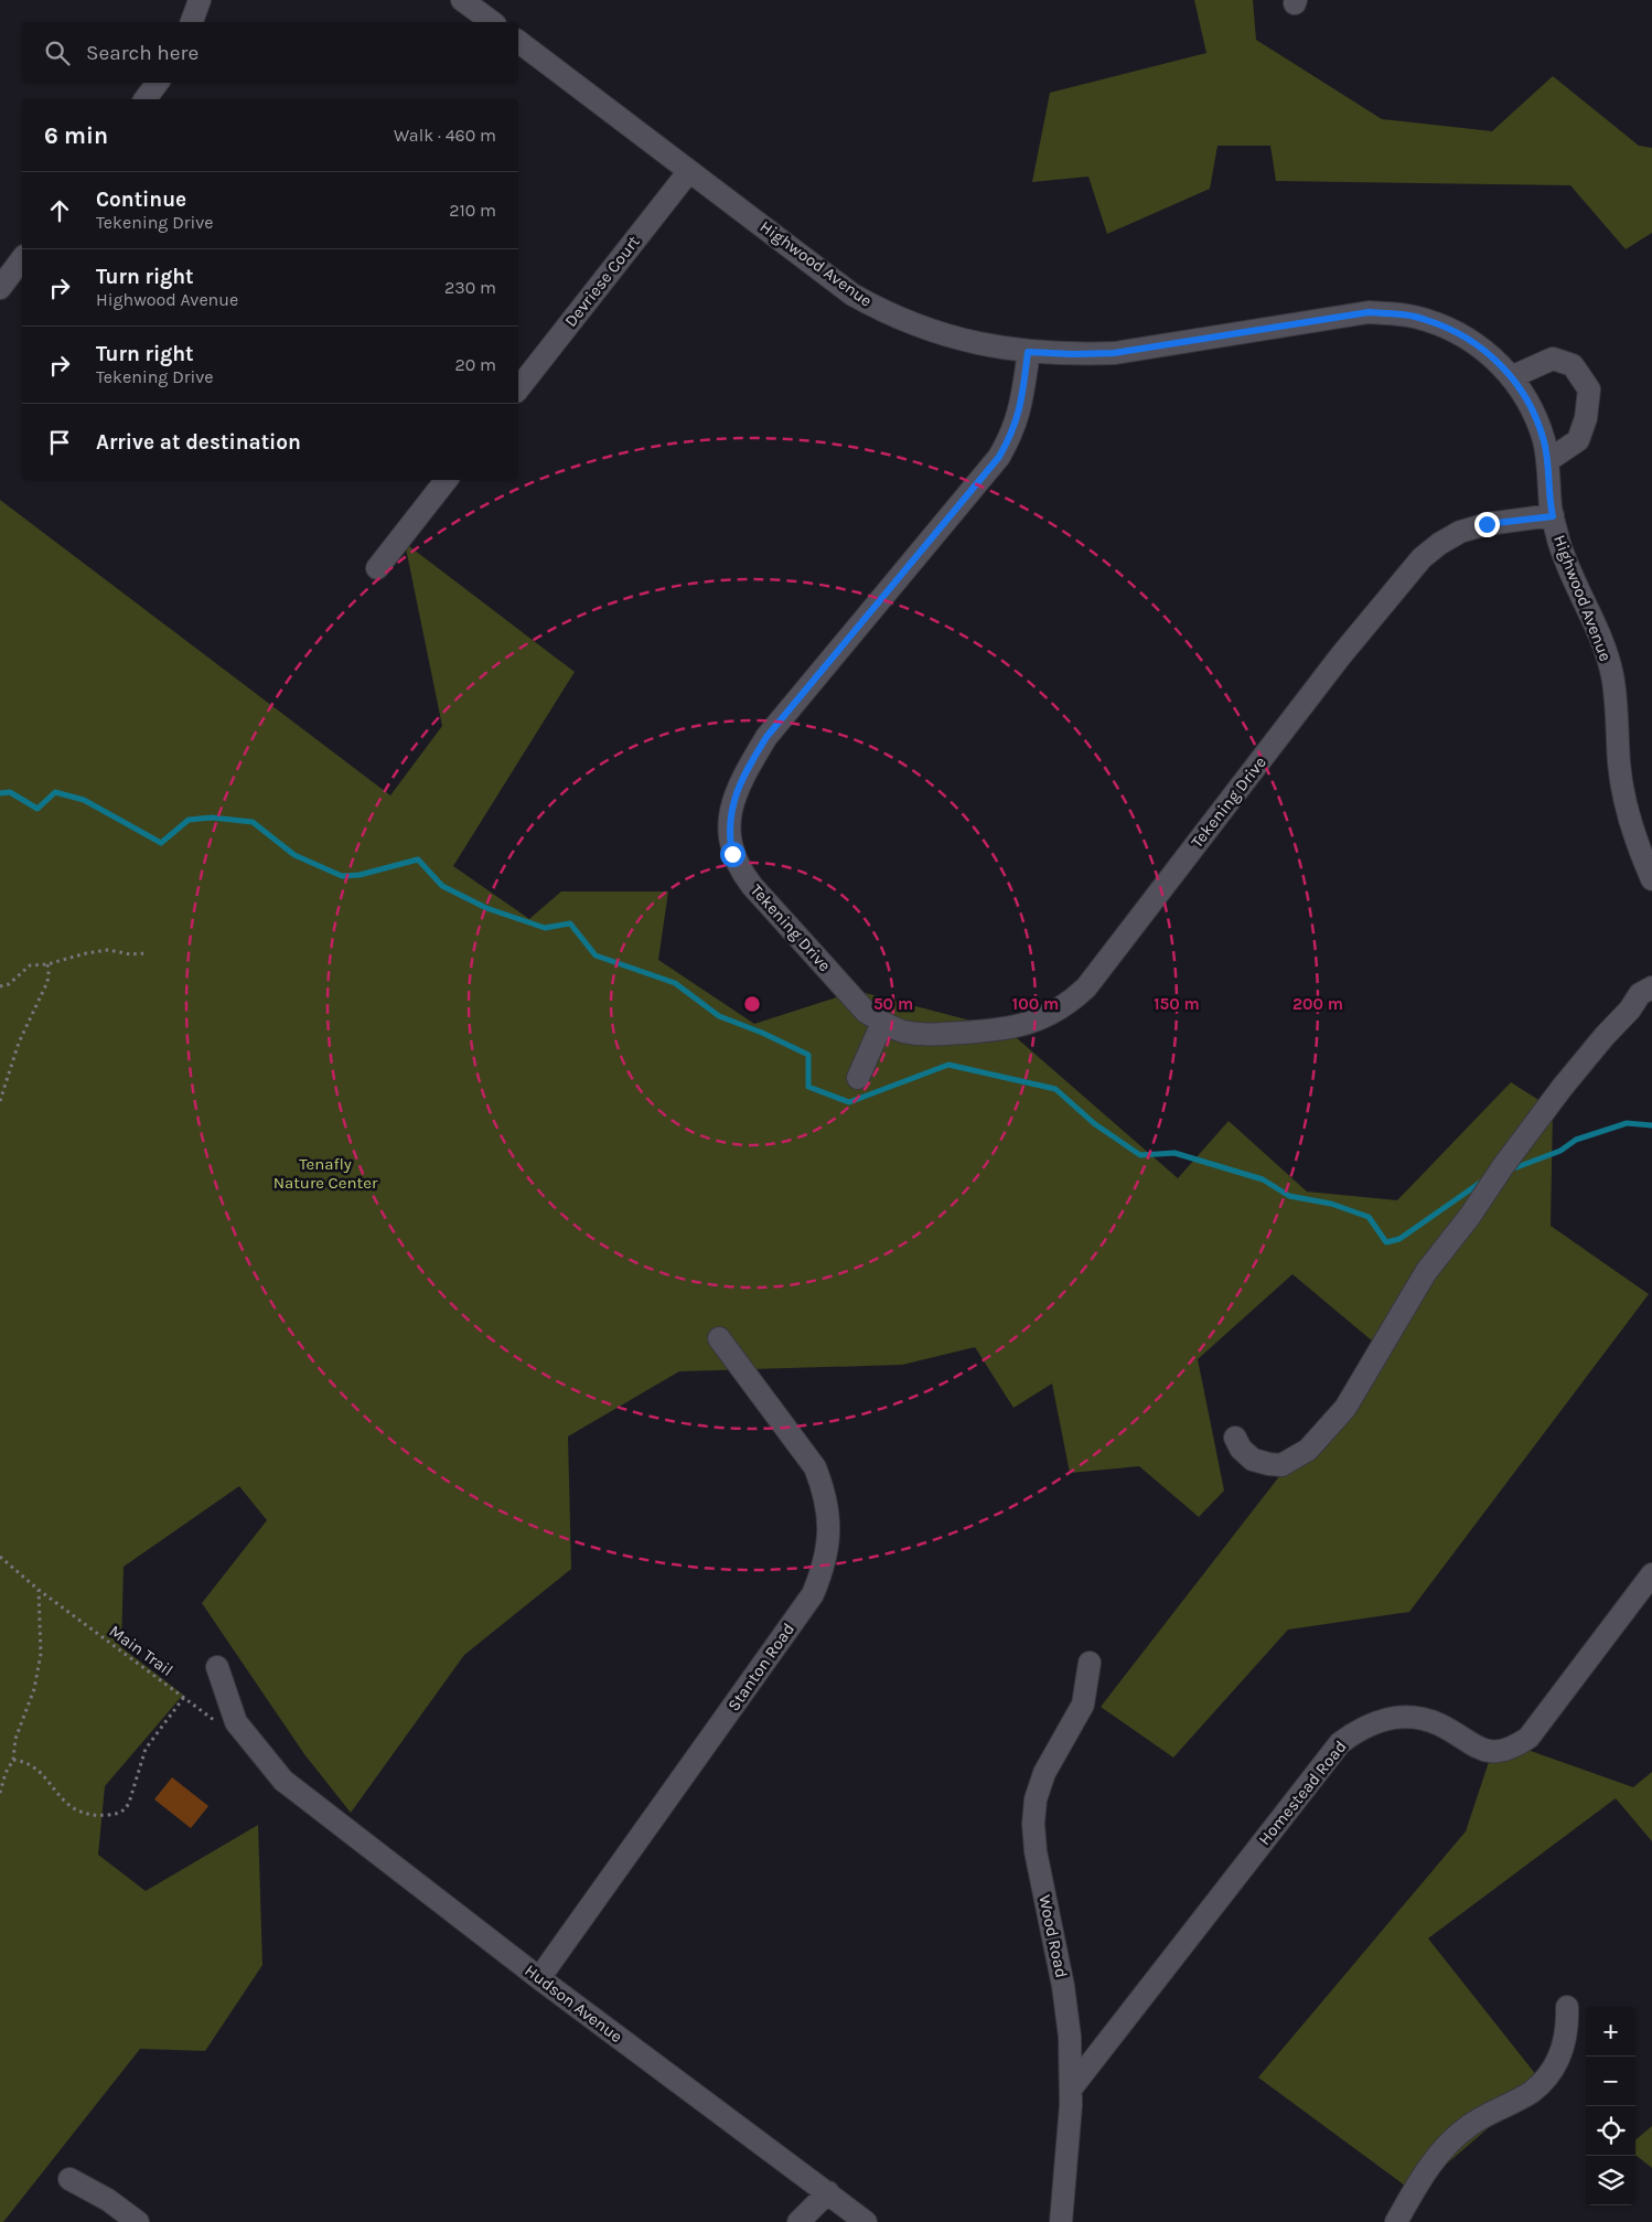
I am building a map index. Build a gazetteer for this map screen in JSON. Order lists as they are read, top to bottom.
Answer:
{
  "streets": {
    "street": [
      "Highwood Avenue",
      "Devriese Court",
      "Tekening Drive",
      "Stanton Road",
      "Homestead Road",
      "Wood Road",
      "Hudson Avenue"
    ],
    "path": ["Main Trail"]
  },
  "crossings": [
    ["Highwood Avenue", "Devriese Court"],
    ["Highwood Avenue", "Tekening Drive"],
    ["Stanton Road", "Hudson Avenue"],
    ["Homestead Road", "Wood Road"]
  ],
  "parks": ["Tenafly Nature Center"],
  "page": {
    "search": "Search here",
    "heading": ["6 min", "Walk · 460 m"],
    "list": [
      ["Continue", "Tekening Drive", "210 m"],
      ["Turn right", "Highwood Avenue", "230 m"],
      ["Turn right", "Tekening Drive", "20 m"],
      "Arrive at destination"
    ],
    "map_buttons": ["+", "−"]
  },
  "rings": [
    "50 m",
    "100 m",
    "150 m",
    "200 m"
  ]
}
